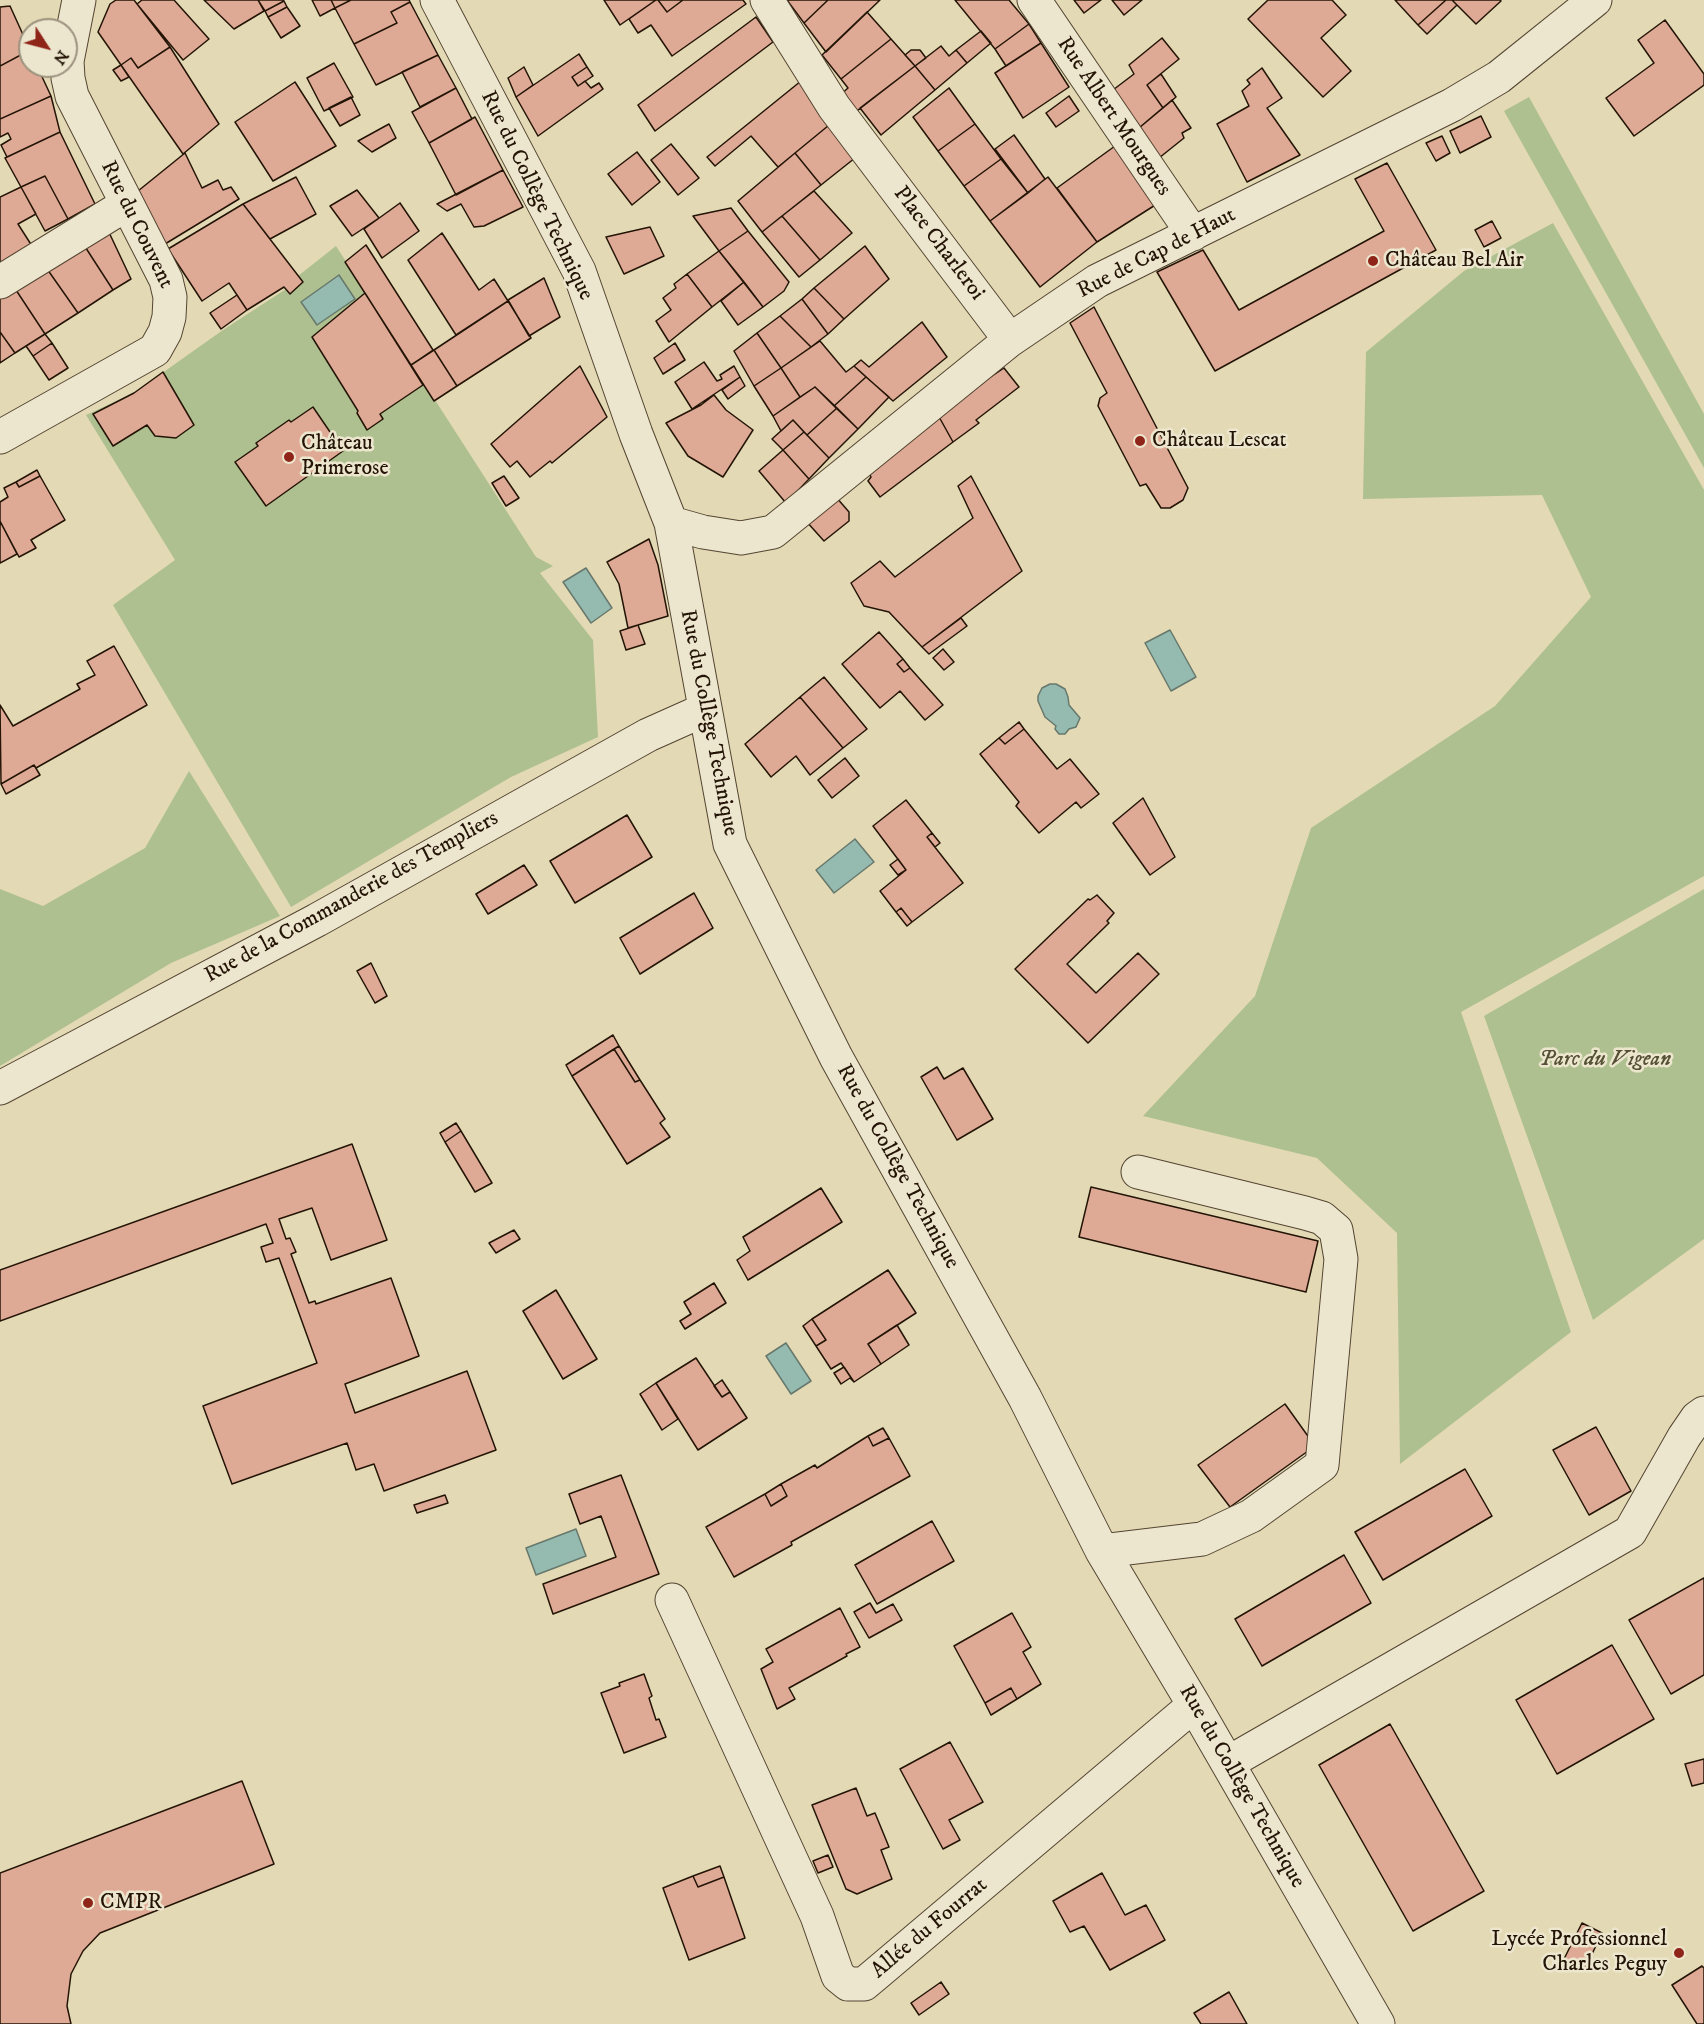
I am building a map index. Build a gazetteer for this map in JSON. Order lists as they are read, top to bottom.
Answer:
{
  "streets": {
    "street": [
      "Rue Albert Mourgues",
      "Rue du Collège Technique",
      "Rue du Couvent",
      "Place Charleroi",
      "Rue de Cap de Haut",
      "Rue de la Commanderie des Templiers",
      "Allée du Fourrat"
    ]
  },
  "crossings": [
    ["Rue Albert Mourgues", "Rue de Cap de Haut"],
    ["Rue du Collège Technique", "Rue de Cap de Haut"],
    ["Rue du Collège Technique", "Rue de la Commanderie des Templiers"],
    ["Rue du Collège Technique", "Allée du Fourrat"],
    ["Place Charleroi", "Rue de Cap de Haut"]
  ],
  "parks": ["Parc du Vigean"],
  "places": [
    "Château Bel Air",
    "Château Lescat",
    "Château Primerose",
    "CMPR",
    "Lycée Professionnel Charles Peguy"
  ],
  "north": "bottom right"
}
